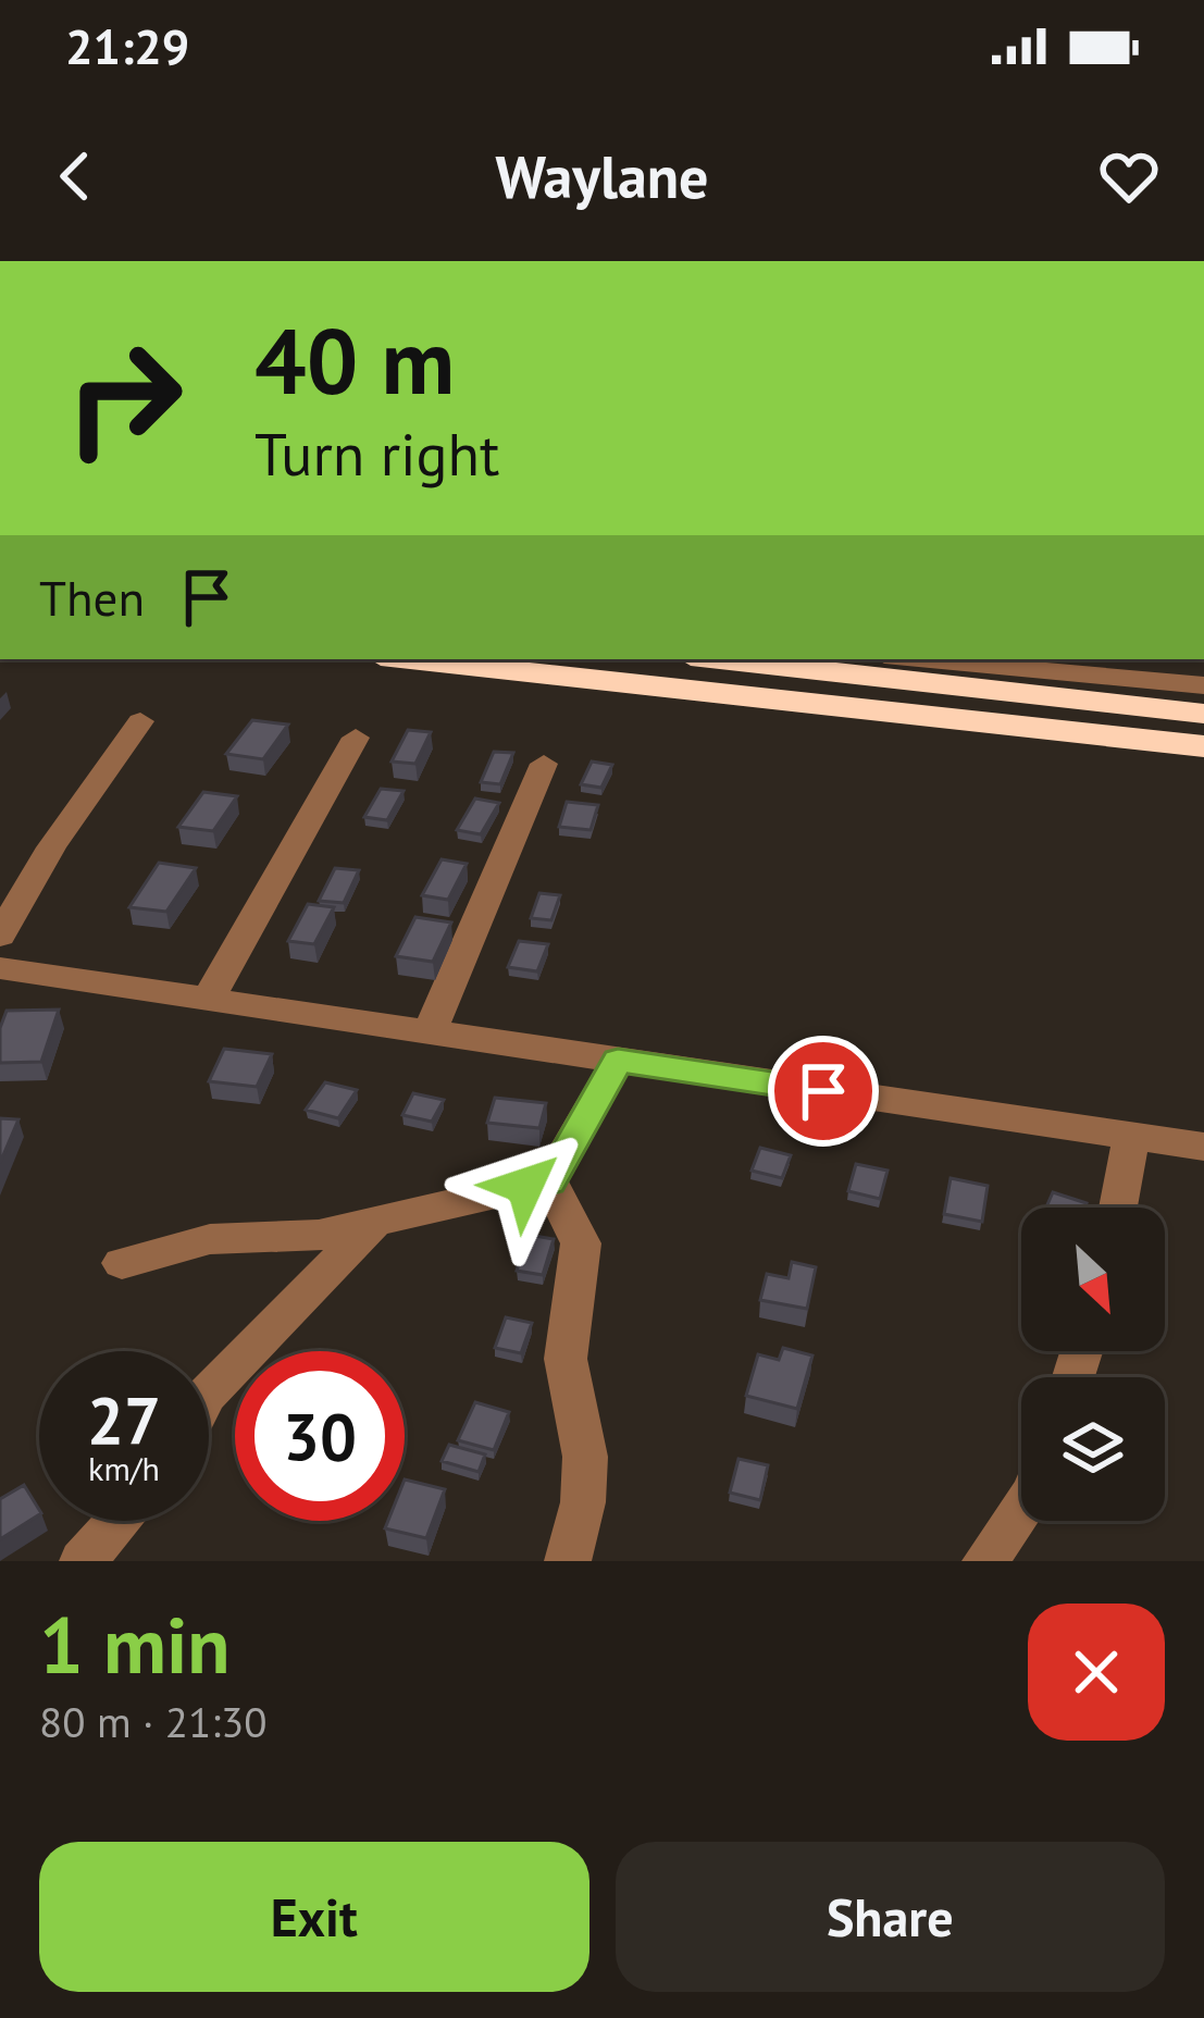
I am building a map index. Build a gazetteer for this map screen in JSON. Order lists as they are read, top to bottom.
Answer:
{
  "north": "bottom right",
  "page": {
    "status": "21:29",
    "header": "Waylane",
    "turn": ["40 m", "Turn right"],
    "then": "Then",
    "speed": "27 km/h",
    "limit": "30",
    "heading": ["1 min", "80 m · 21:30"],
    "buttons": ["Exit", "Share"]
  }
}
